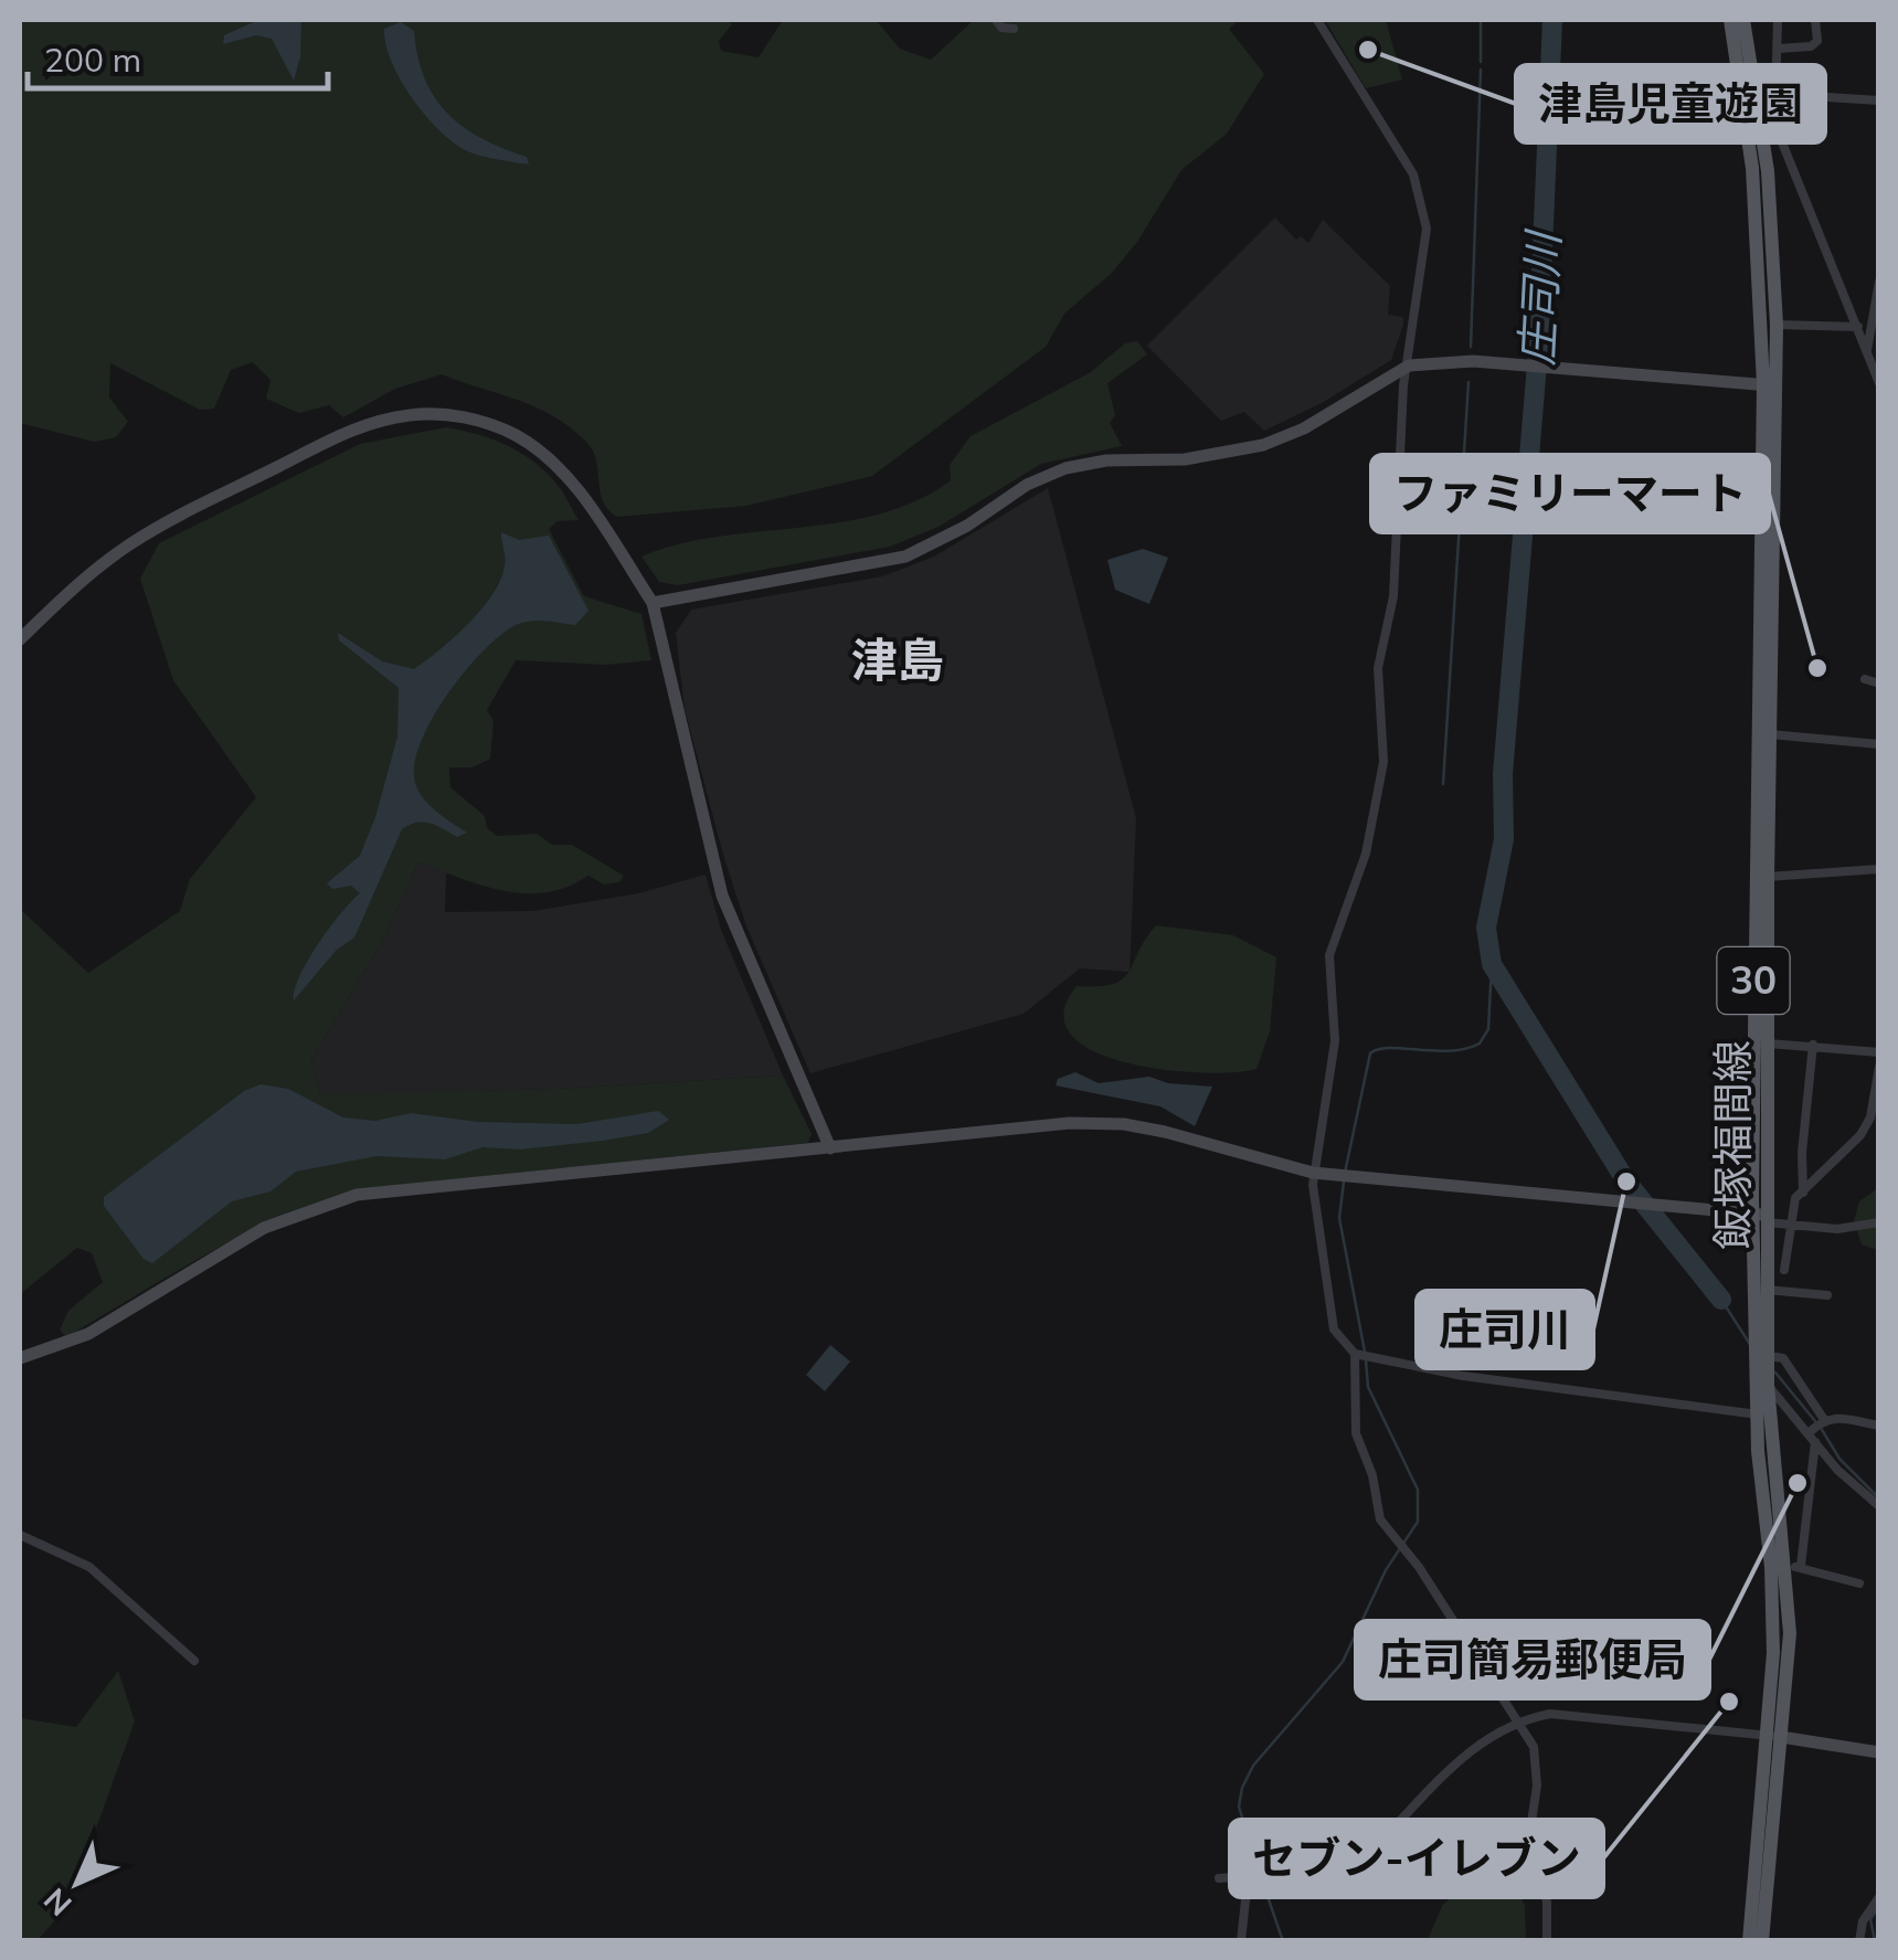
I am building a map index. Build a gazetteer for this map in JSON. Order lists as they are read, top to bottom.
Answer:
{
  "streets": {
    "main road": ["30", "飯塚福間線"]
  },
  "districts": ["津島"],
  "water": ["庄司川"],
  "places": [
    "津島児童遊園",
    "ファミリーマート",
    "庄司川",
    "庄司簡易郵便局",
    "セブン-イレブン"
  ],
  "scale_bar": "200 m",
  "north": "bottom left"
}
